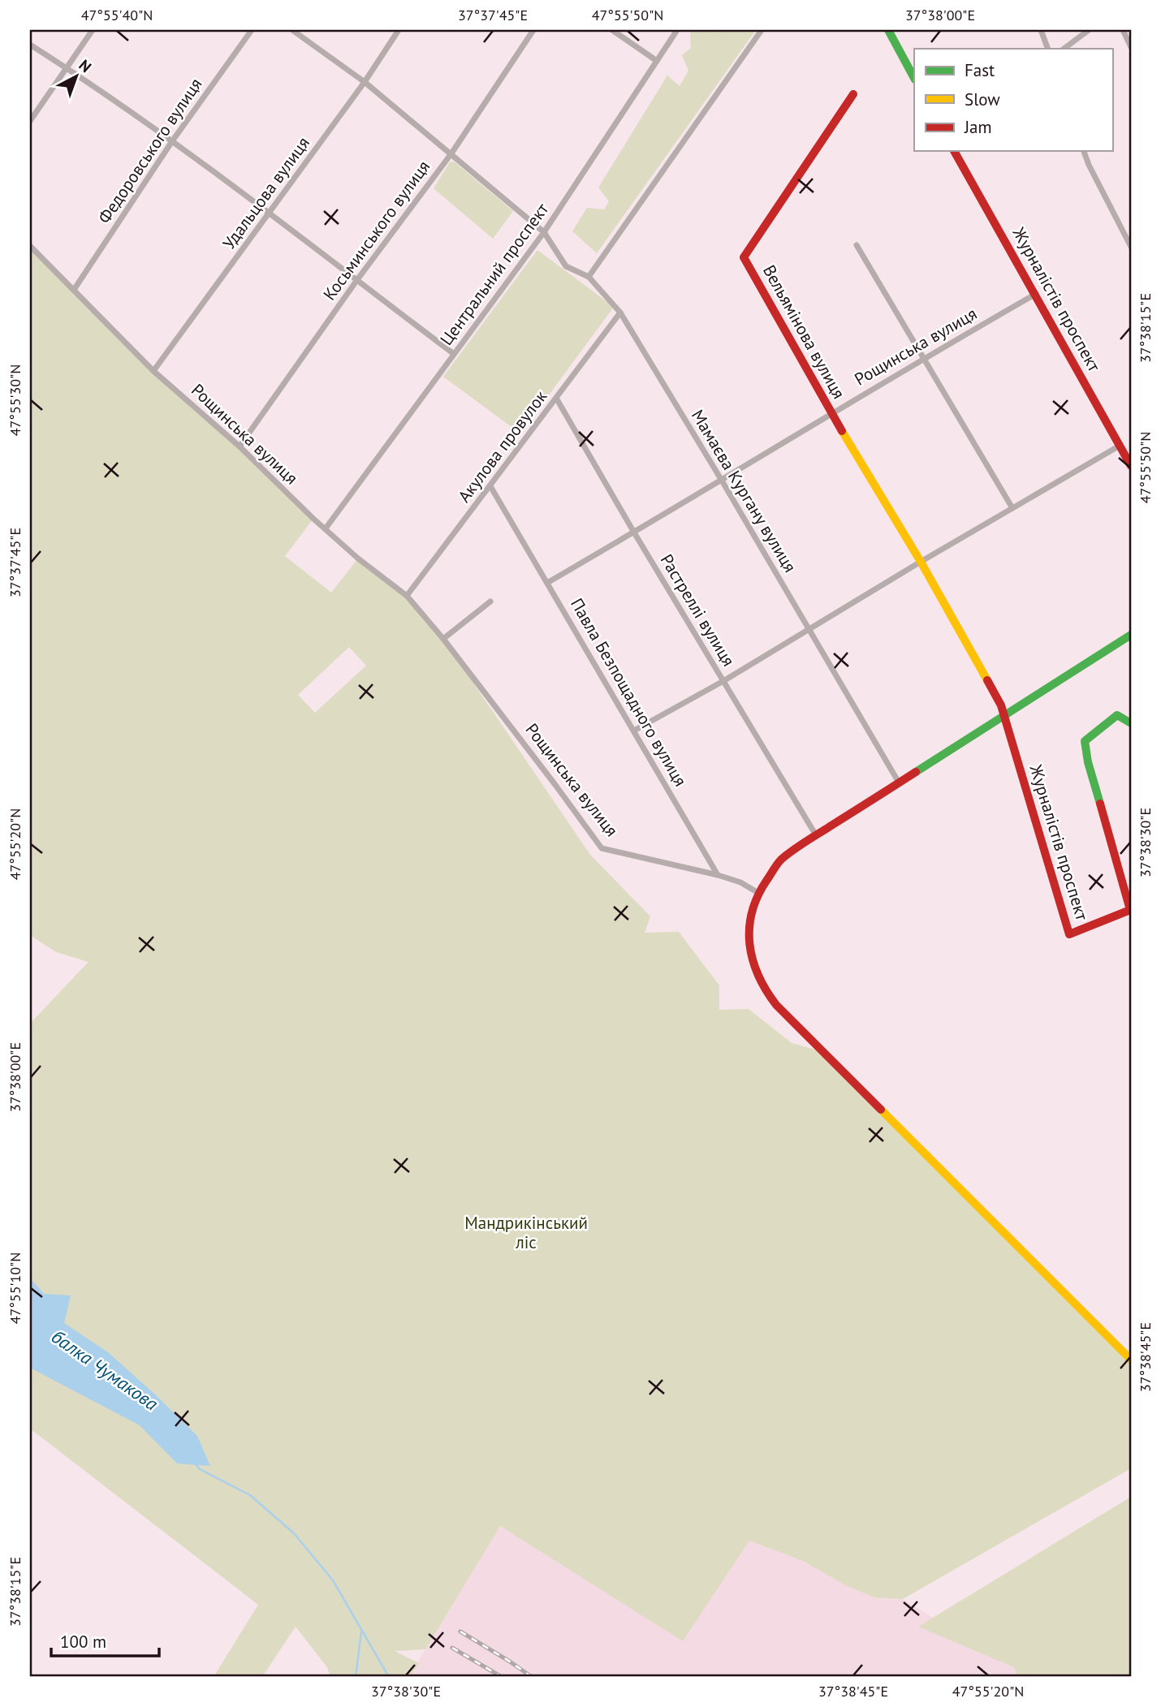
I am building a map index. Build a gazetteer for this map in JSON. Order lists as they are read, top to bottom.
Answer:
{
  "streets": {
    "street": [
      "Федоровського вулиця",
      "Удальцова вулиця",
      "Косьминського вулиця",
      "Центральний проспект",
      "Журналістів проспект",
      "Вельямінова вулиця",
      "Рощинська вулиця",
      "Акулова провулок",
      "Мамаєва Кургану вулиця",
      "Растреллі вулиця",
      "Павла Безпощадного вулиця"
    ]
  },
  "crossings": [
    ["Федоровського вулиця", "Рощинська вулиця"],
    ["Удальцова вулиця", "Рощинська вулиця"],
    ["Удальцова вулиця", "Мамаєва Кургану вулиця"],
    ["Косьминського вулиця", "Рощинська вулиця"],
    ["Косьминського вулиця", "Мамаєва Кургану вулиця"],
    ["Центральний проспект", "Рощинська вулиця"],
    ["Центральний проспект", "Мамаєва Кургану вулиця"],
    ["Журналістів проспект", "Вельямінова вулиця"],
    ["Журналістів проспект", "Рощинська вулиця"],
    ["Вельямінова вулиця", "Рощинська вулиця"],
    ["Рощинська вулиця", "Акулова провулок"],
    ["Рощинська вулиця", "Мамаєва Кургану вулиця"],
    ["Рощинська вулиця", "Растреллі вулиця"],
    ["Рощинська вулиця", "Павла Безпощадного вулиця"],
    ["Акулова провулок", "Мамаєва Кургану вулиця"],
    ["Акулова провулок", "Растреллі вулиця"],
    ["Акулова провулок", "Павла Безпощадного вулиця"]
  ],
  "water": ["балка Чумакова"],
  "parks": ["Мандрикінський ліс"],
  "legend": ["Fast", "Slow", "Jam"],
  "scale_bar": "100 m",
  "north": "top right",
  "coordinates": [
    "47°55'40\"N",
    "37°37'45\"E",
    "47°55'50\"N",
    "37°38'00\"E",
    "37°38'15\"E",
    "47°55'30\"N",
    "37°38'30\"E",
    "47°55'20\"N",
    "47°55'10\"N",
    "37°38'45\"E"
  ]
}
